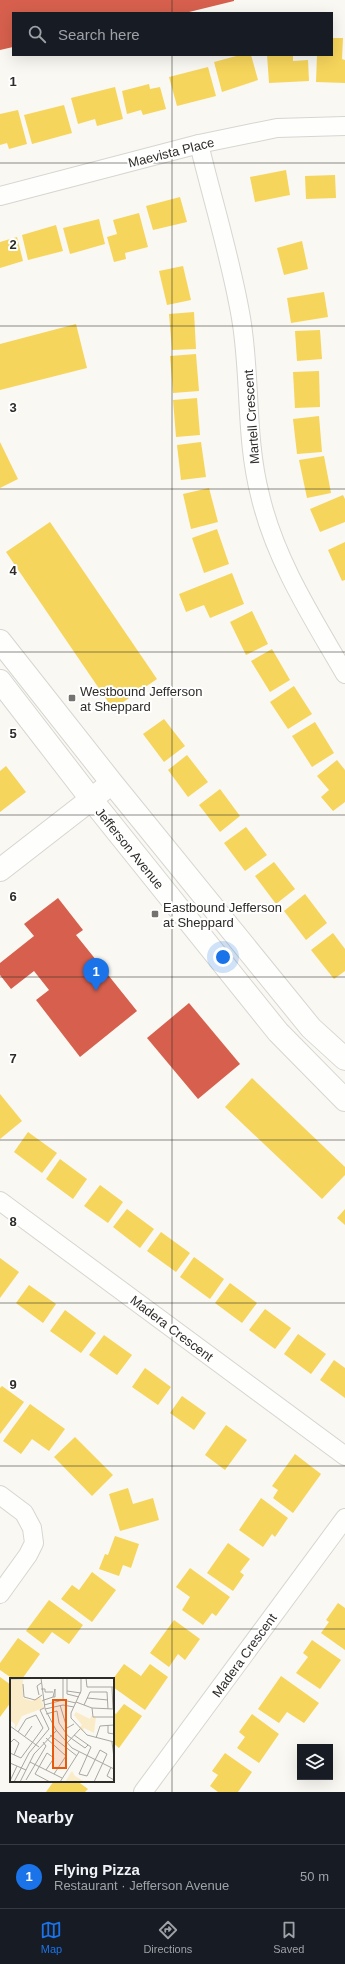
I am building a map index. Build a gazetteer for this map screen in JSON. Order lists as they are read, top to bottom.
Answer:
{
  "streets": {
    "street": [
      "Maevista Place",
      "Martell Crescent",
      "Jefferson Avenue",
      "Madera Crescent"
    ]
  },
  "crossings": [
    ["Maevista Place", "Martell Crescent"]
  ],
  "places": {
    "transit": ["Westbound Jefferson at Sheppard", "Eastbound Jefferson at Sheppard"]
  },
  "page": {
    "search": "Search here",
    "pins": "1",
    "heading": "Nearby",
    "list": [
      {
        "mark": "1",
        "name": "Flying Pizza",
        "note": "Restaurant · Jefferson Avenue",
        "value": "50 m"
      }
    ],
    "nav": ["Map", "Directions", "Saved"]
  },
  "grid": {
    "rows": [
      "1",
      "2",
      "3",
      "4",
      "5",
      "6",
      "7",
      "8",
      "9"
    ]
  }
}
